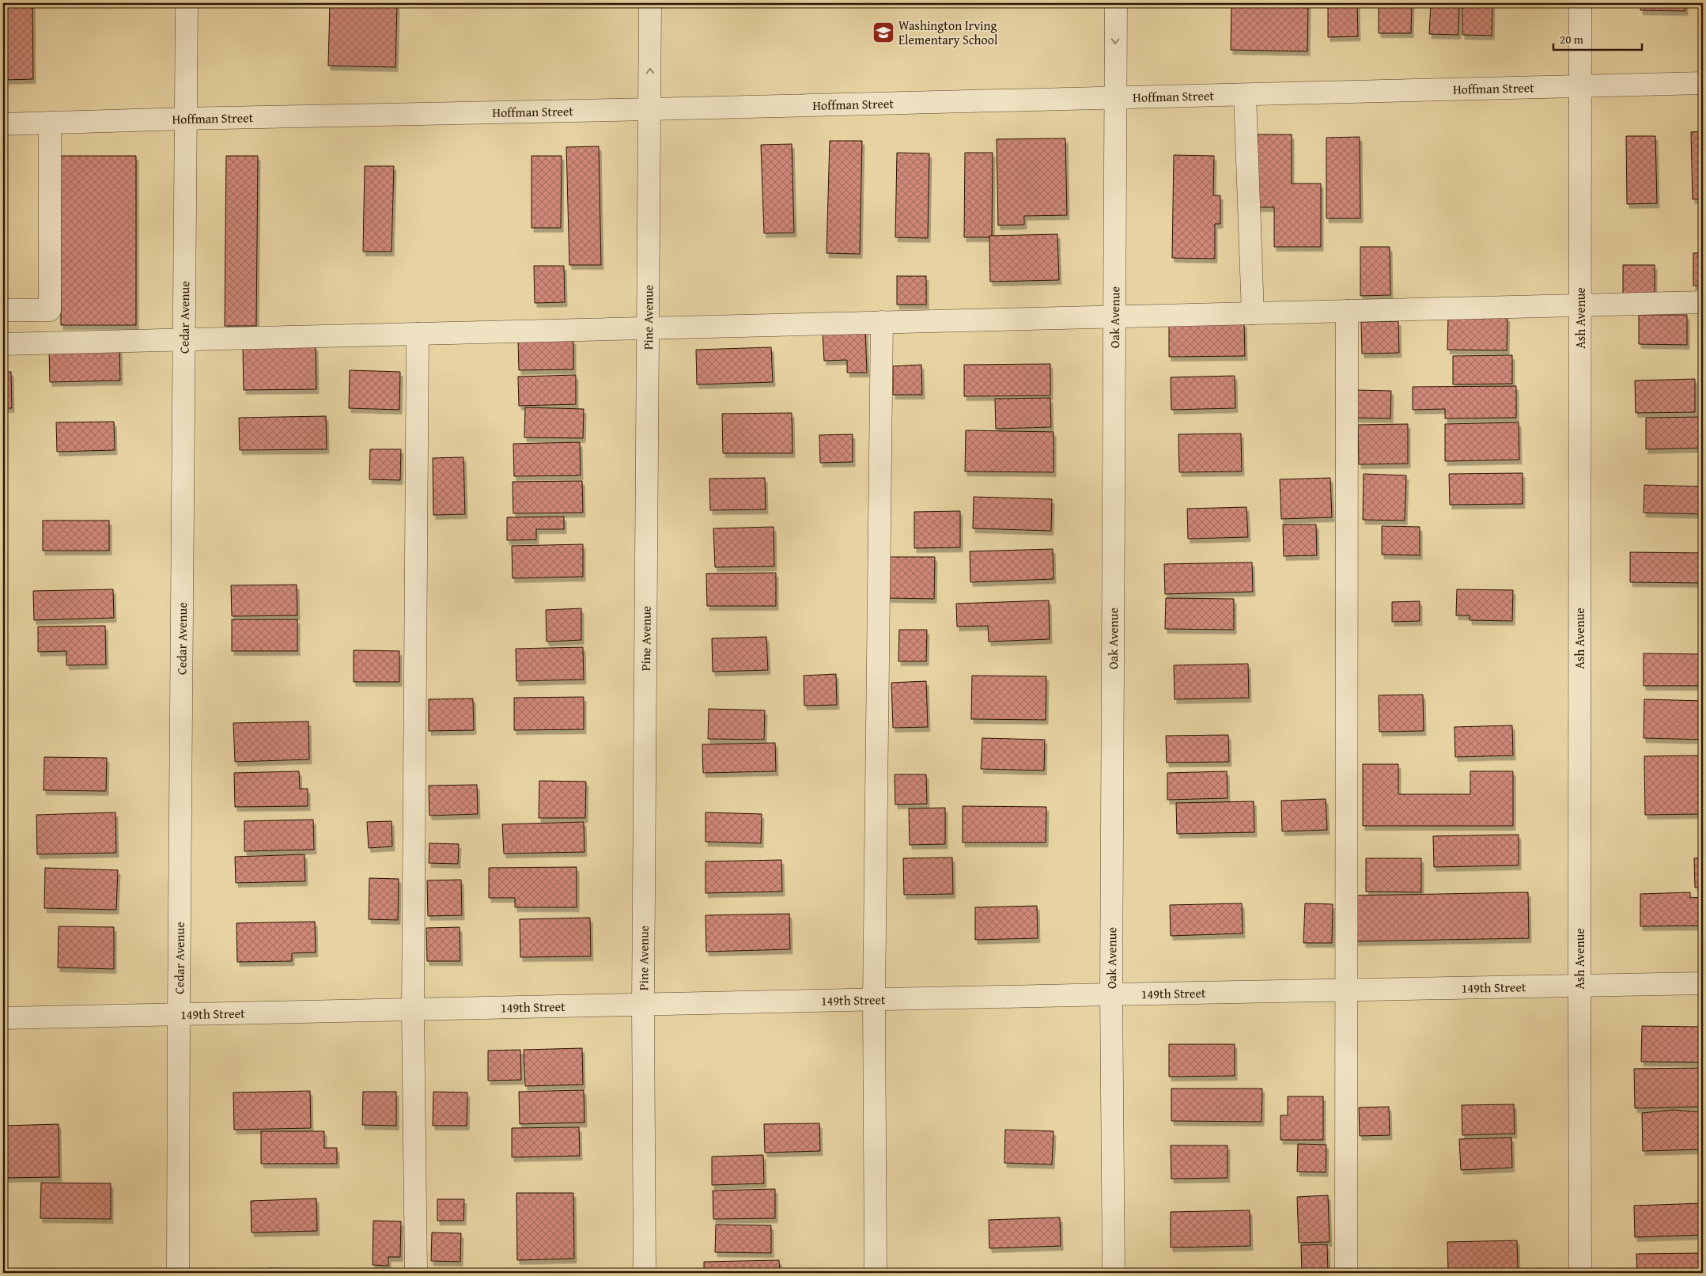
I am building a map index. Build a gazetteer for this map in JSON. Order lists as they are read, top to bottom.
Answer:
{
  "streets": {
    "street": [
      "Hoffman Street",
      "Cedar Avenue",
      "Pine Avenue",
      "Oak Avenue",
      "Ash Avenue",
      "149th Street"
    ]
  },
  "crossings": [
    ["Hoffman Street", "Cedar Avenue"],
    ["Hoffman Street", "Pine Avenue"],
    ["Hoffman Street", "Oak Avenue"],
    ["Hoffman Street", "Ash Avenue"],
    ["Cedar Avenue", "149th Street"],
    ["Pine Avenue", "149th Street"],
    ["Oak Avenue", "149th Street"],
    ["Ash Avenue", "149th Street"]
  ],
  "places": {
    "school or university": ["Washington Irving Elementary School"]
  },
  "scale_bar": "20 m"
}
